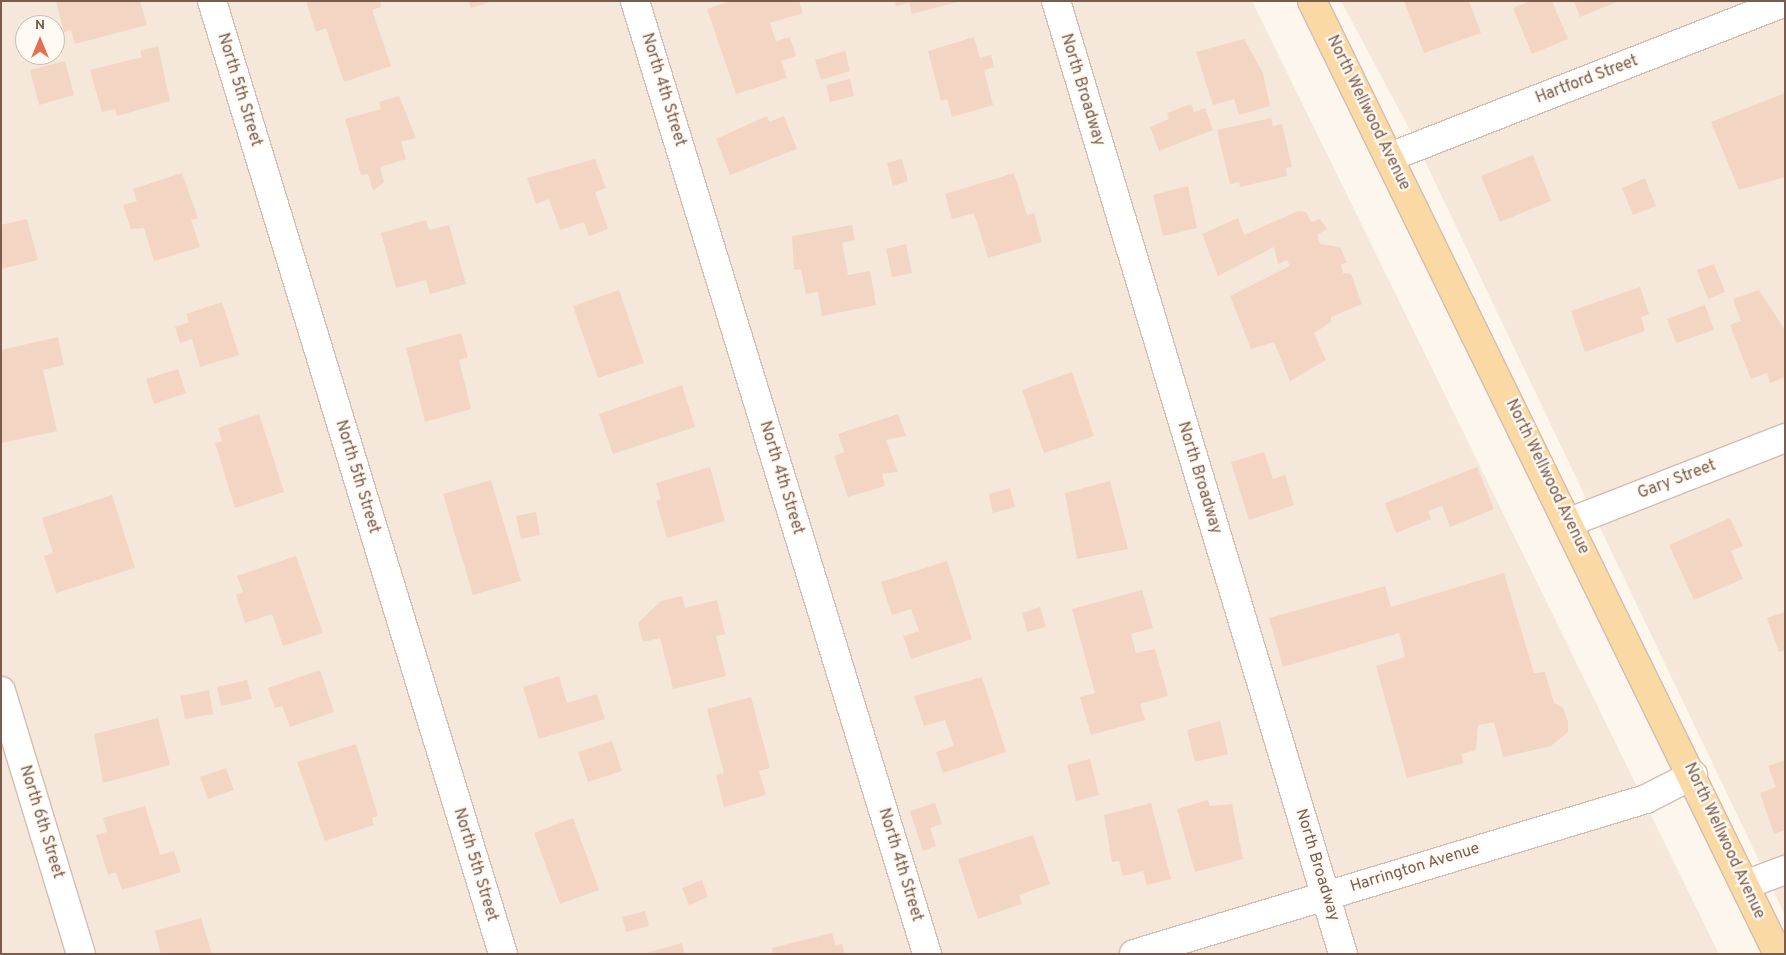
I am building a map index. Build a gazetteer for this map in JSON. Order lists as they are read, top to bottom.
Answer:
{
  "streets": {
    "main road": ["North Wellwood Avenue"],
    "street": [
      "Hartford Street",
      "North 5th Street",
      "North 4th Street",
      "North Broadway",
      "Gary Street",
      "North 6th Street",
      "Harrington Avenue"
    ]
  },
  "crossings": [
    ["Hartford Street", "North Wellwood Avenue"],
    ["North Broadway", "Harrington Avenue"],
    ["North Wellwood Avenue", "Gary Street"],
    ["North Wellwood Avenue", "Harrington Avenue"]
  ],
  "north": "top"
}
